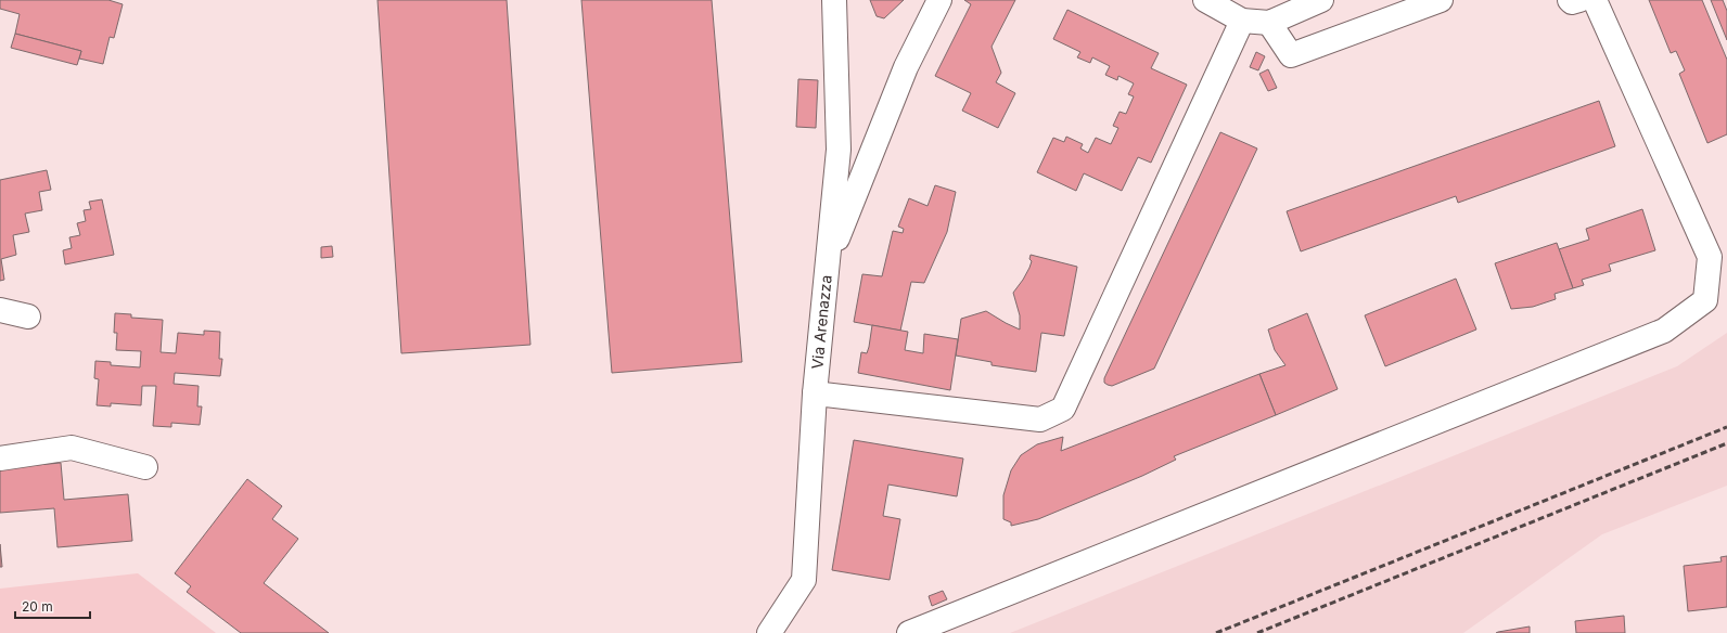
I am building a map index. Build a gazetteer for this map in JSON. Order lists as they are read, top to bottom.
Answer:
{
  "streets": {
    "street": ["Via Arenazza"]
  },
  "scale_bar": "20 m"
}
